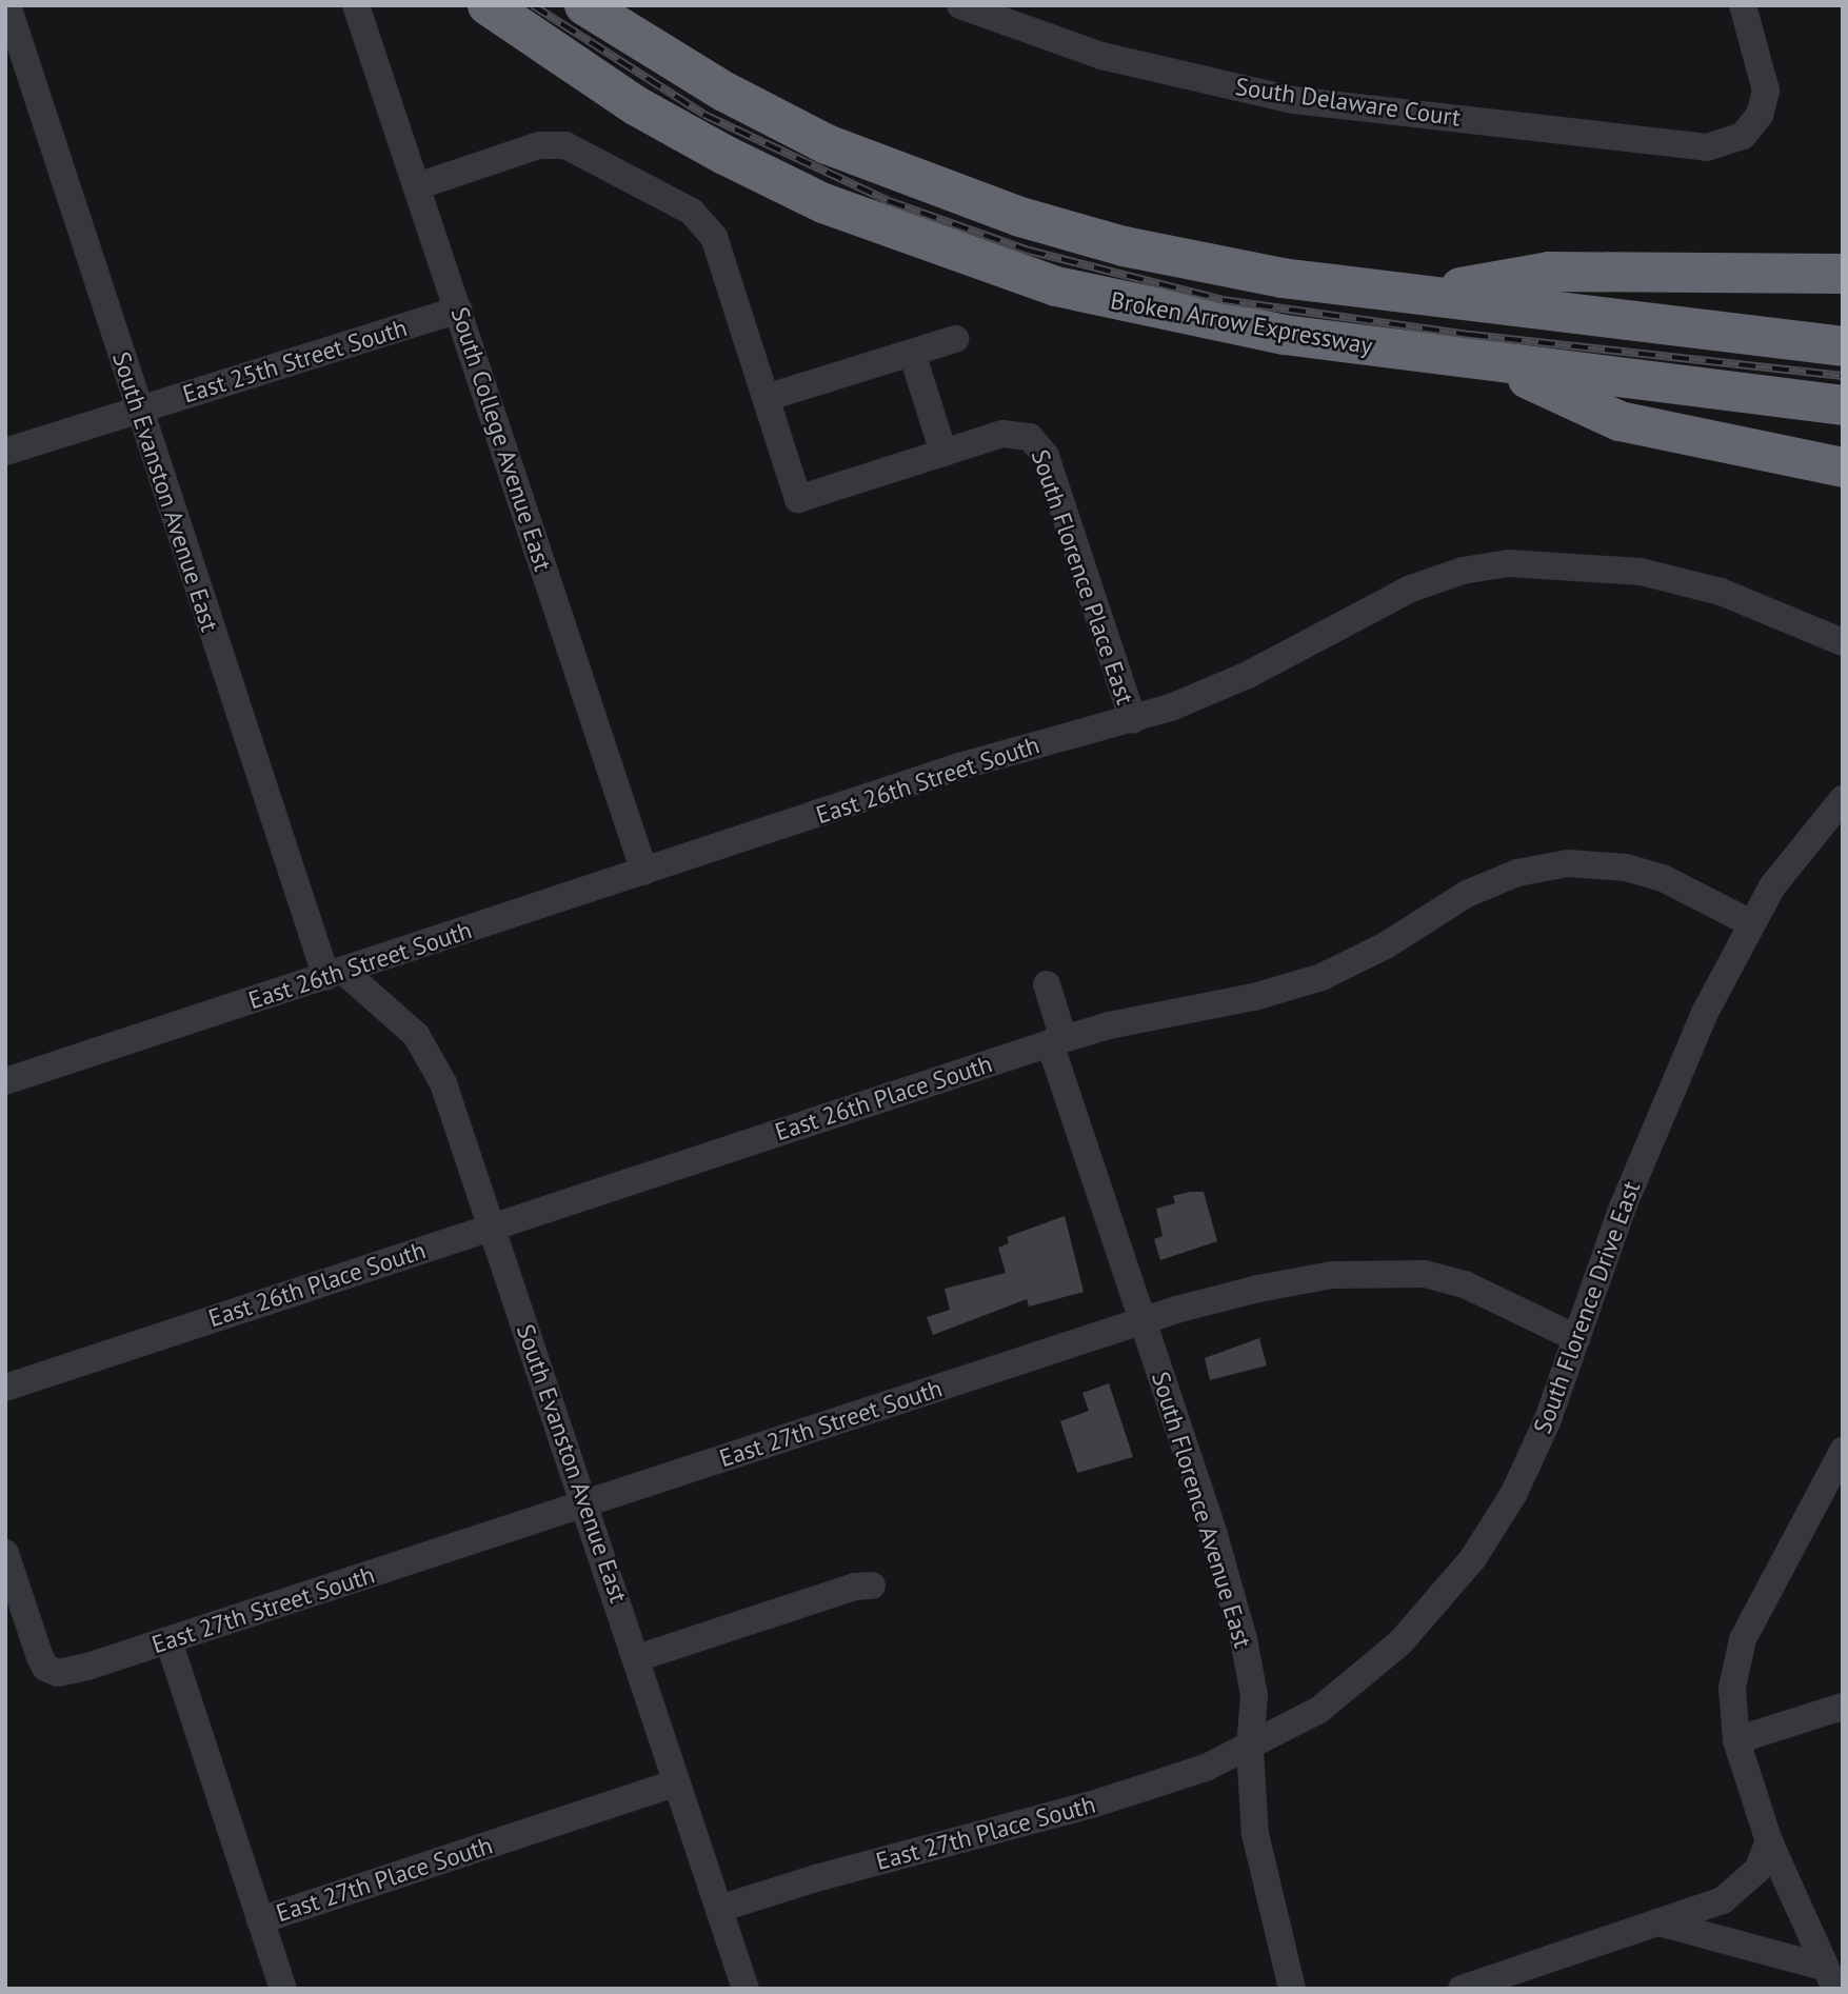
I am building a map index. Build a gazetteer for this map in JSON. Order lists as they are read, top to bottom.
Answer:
{
  "streets": {
    "highway": ["Broken Arrow Expressway"],
    "street": [
      "South Delaware Court",
      "East 25th Street South",
      "South College Avenue East",
      "South Evanston Avenue East",
      "South Florence Place East",
      "East 26th Street South",
      "East 26th Place South",
      "South Florence Drive East",
      "East 27th Street South",
      "South Florence Avenue East",
      "East 27th Place South"
    ]
  },
  "crossings": [
    ["East 25th Street South", "South College Avenue East"],
    ["East 25th Street South", "South Evanston Avenue East"],
    ["South College Avenue East", "East 26th Street South"],
    ["South Evanston Avenue East", "East 26th Street South"],
    ["South Evanston Avenue East", "East 26th Place South"],
    ["South Evanston Avenue East", "East 27th Street South"],
    ["South Evanston Avenue East", "East 27th Place South"],
    ["South Florence Place East", "East 26th Street South"],
    ["East 26th Place South", "South Florence Drive East"],
    ["East 26th Place South", "South Florence Avenue East"],
    ["South Florence Drive East", "East 27th Street South"],
    ["South Florence Drive East", "South Florence Avenue East"],
    ["South Florence Drive East", "East 27th Place South"],
    ["East 27th Street South", "South Florence Avenue East"],
    ["South Florence Avenue East", "East 27th Place South"]
  ]
}
